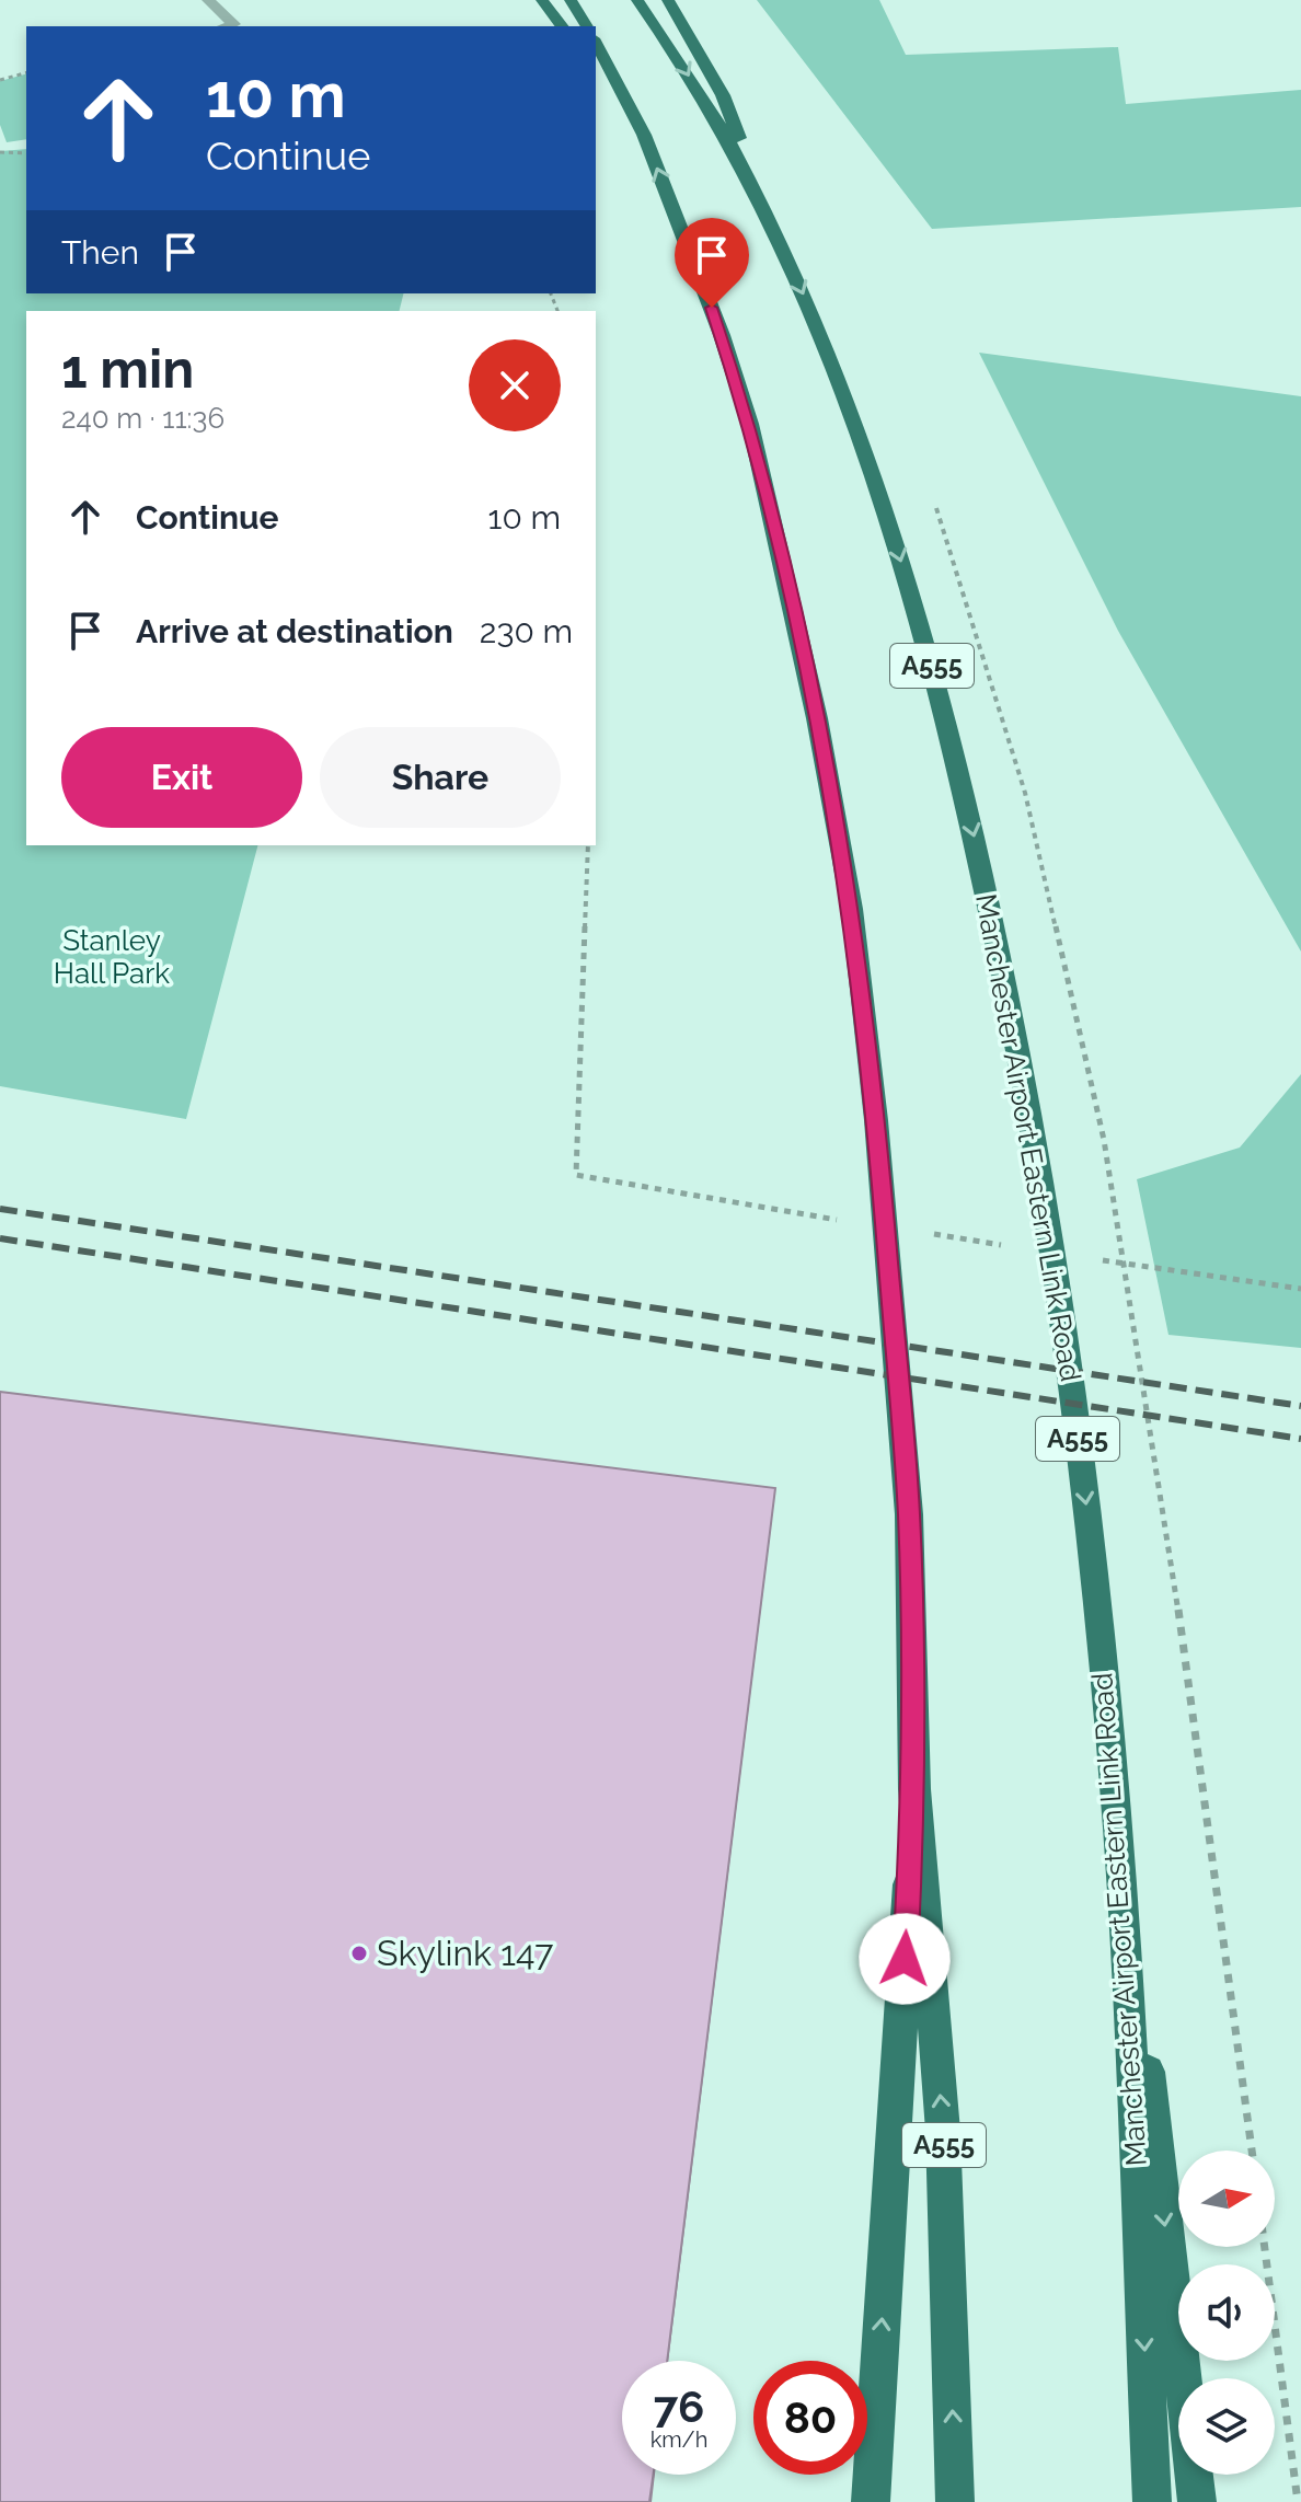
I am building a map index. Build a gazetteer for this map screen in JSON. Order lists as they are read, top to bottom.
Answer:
{
  "streets": {
    "highway": ["A555", "Manchester Airport Eastern Link Road"]
  },
  "crossings": [
    ["A555", "Manchester Airport Eastern Link Road"]
  ],
  "parks": ["Stanley Hall Park"],
  "places": ["Skylink 147"],
  "north": "right",
  "page": {
    "turn": ["10 m", "Continue"],
    "then": "Then",
    "heading": ["1 min", "240 m · 11:36"],
    "list": [
      {
        "name": "Continue",
        "value": "10 m"
      },
      {
        "name": "Arrive at destination",
        "value": "230 m"
      }
    ],
    "buttons": ["Exit", "Share"],
    "speed": "76 km/h",
    "limit": "80"
  }
}
